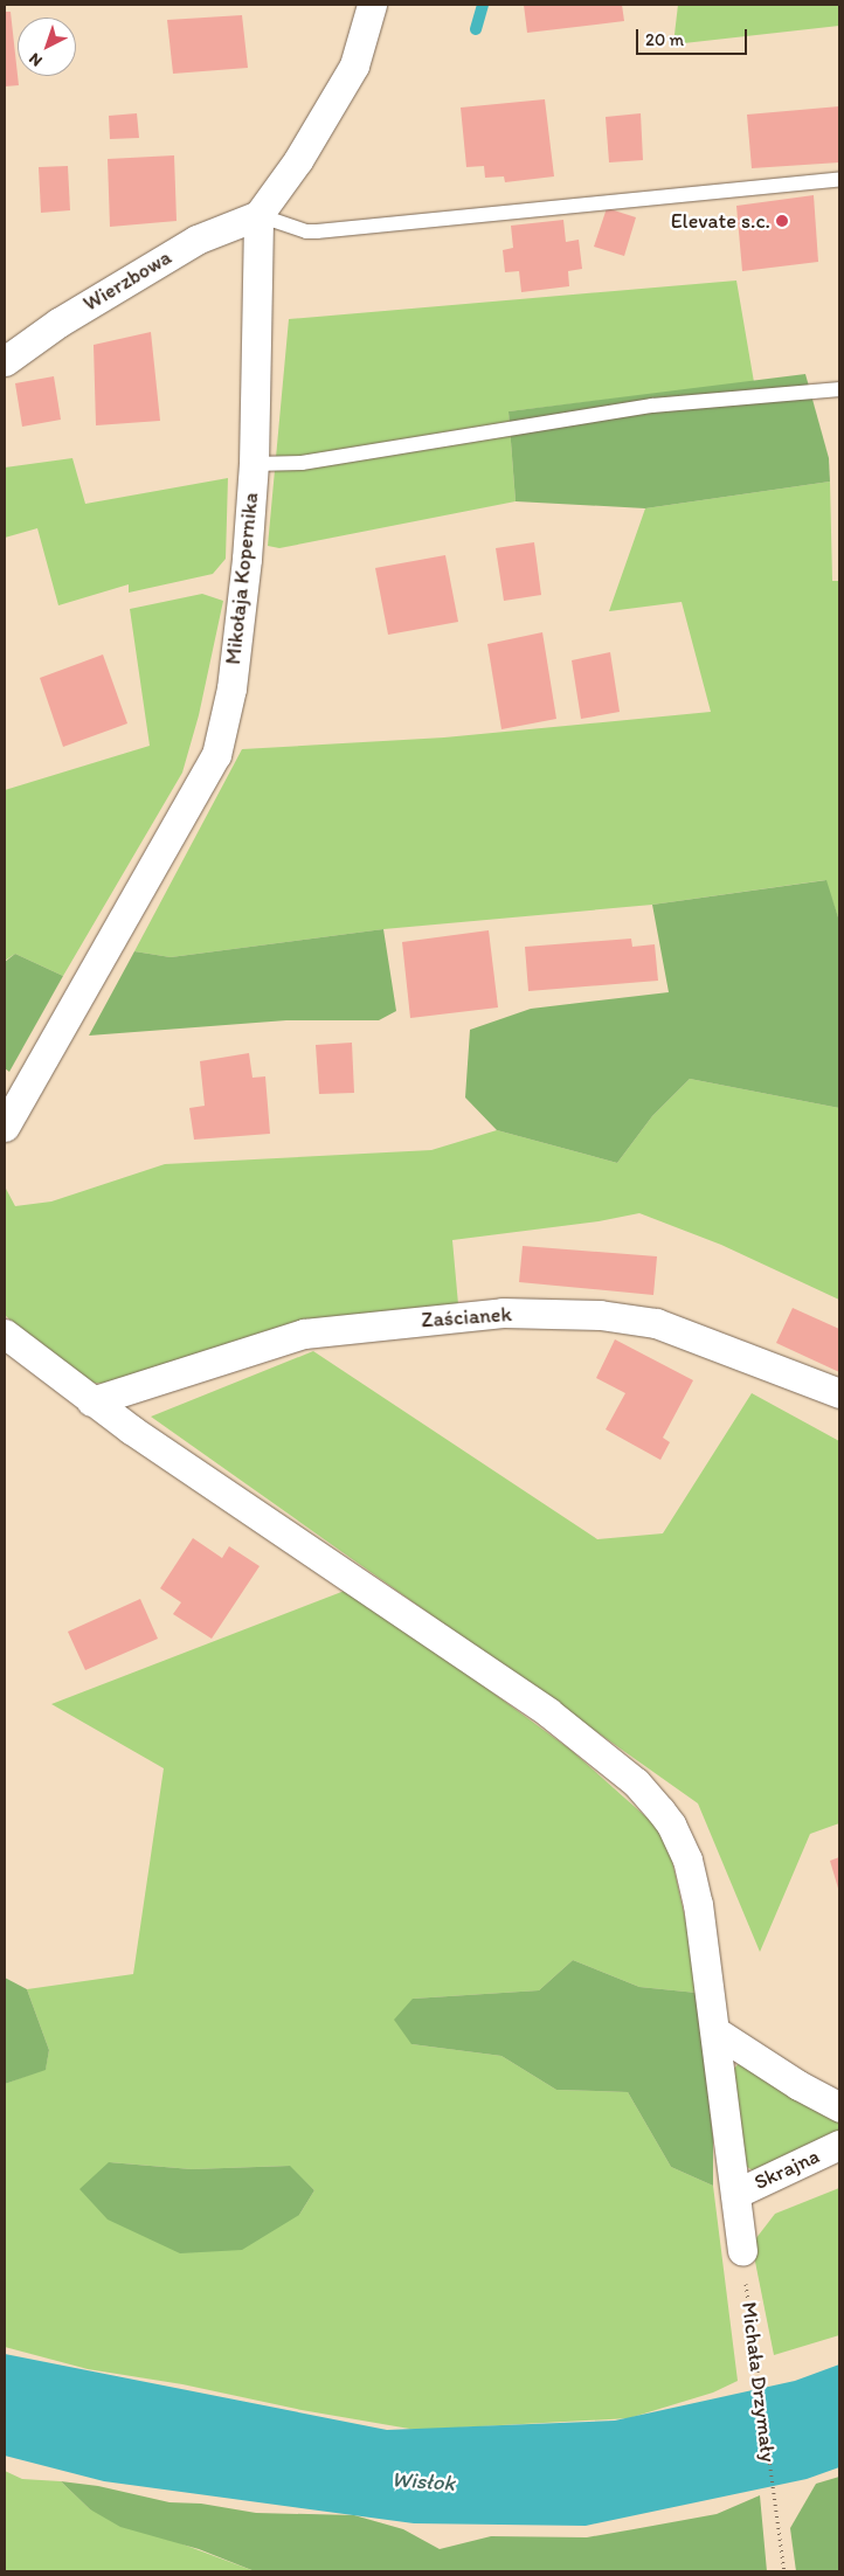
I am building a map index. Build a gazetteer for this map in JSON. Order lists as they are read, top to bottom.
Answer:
{
  "streets": {
    "street": [
      "Wierzbowa",
      "Mikołaja Kopernika",
      "Zaścianek",
      "Skrajna"
    ],
    "path": ["Michała Drzymały"]
  },
  "crossings": [
    ["Wierzbowa", "Mikołaja Kopernika"]
  ],
  "water": ["Wisłok"],
  "places": ["Elevate s.c."],
  "scale_bar": "20 m",
  "north": "bottom left"
}
